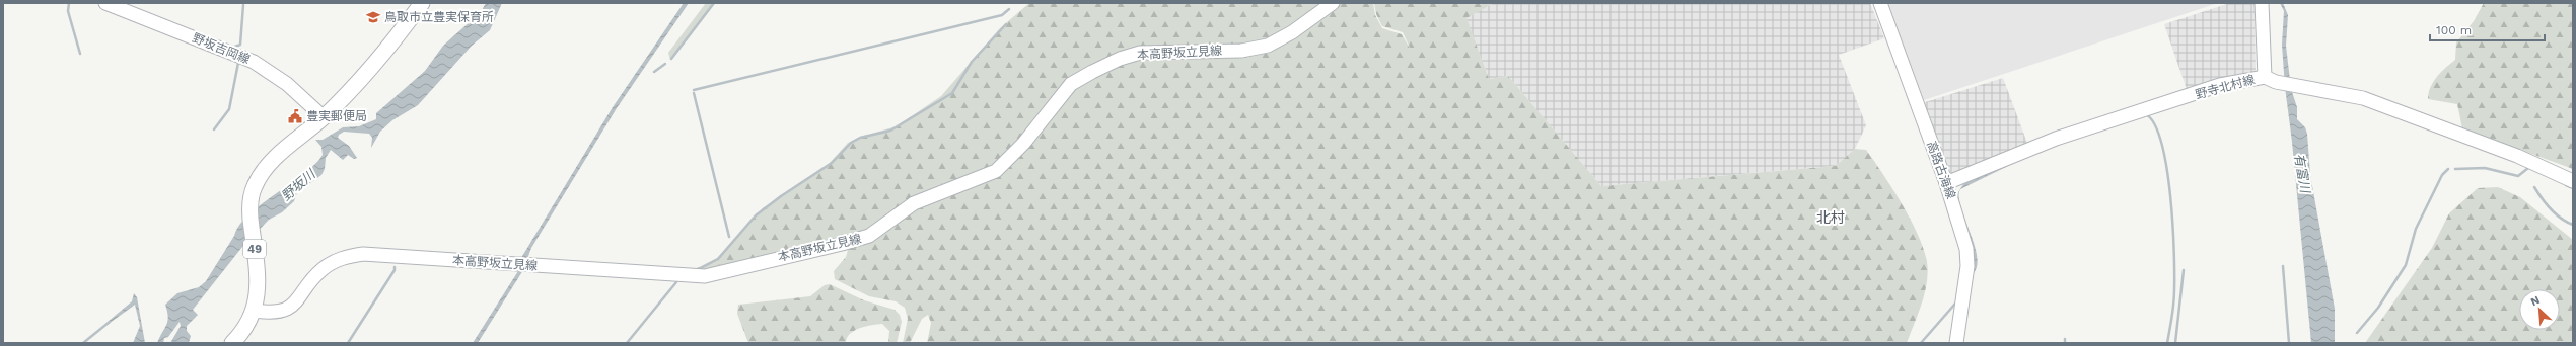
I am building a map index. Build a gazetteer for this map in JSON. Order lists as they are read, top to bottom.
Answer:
{
  "streets": {
    "main road": ["49"],
    "street": [
      "野坂吉岡線",
      "本高野坂立見線",
      "野寺北村線",
      "高路古海線"
    ]
  },
  "crossings": [
    ["野坂吉岡線", "49"],
    ["本高野坂立見線", "49"],
    ["野寺北村線", "高路古海線"]
  ],
  "districts": ["北村"],
  "water": ["有富川", "野坂川"],
  "places": {
    "school or university": ["鳥取市立豊実保育所"],
    "public building": ["豊実郵便局"]
  },
  "scale_bar": "100 m",
  "north": "top left"
}
